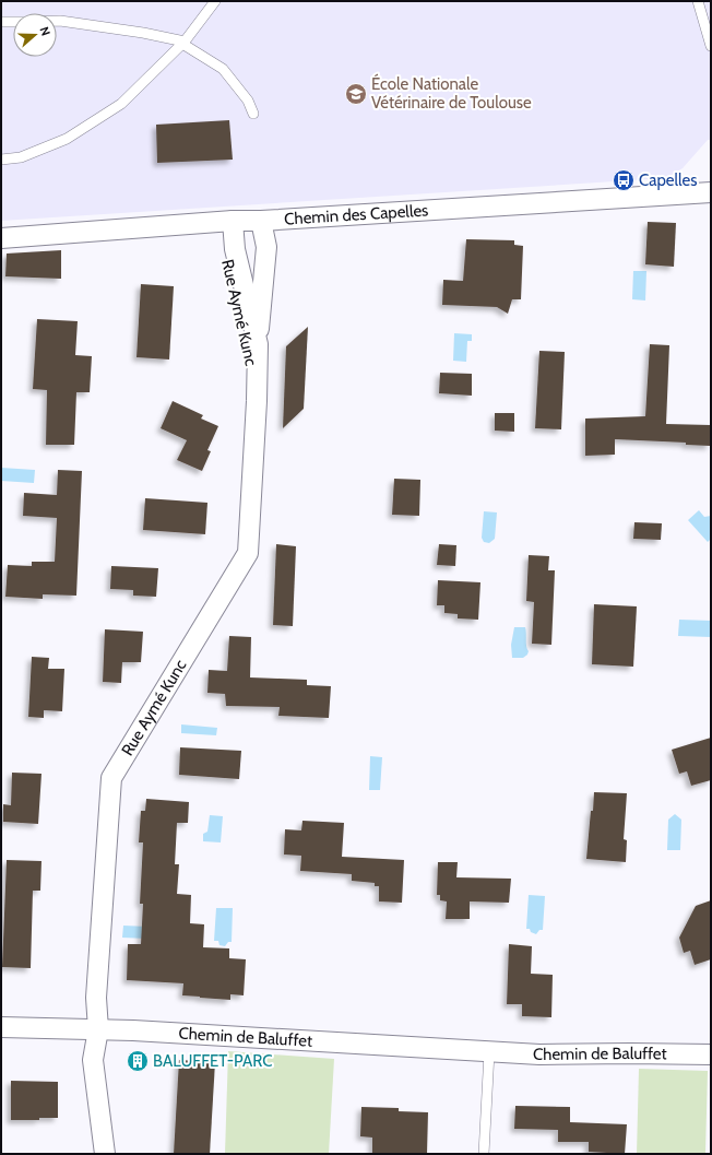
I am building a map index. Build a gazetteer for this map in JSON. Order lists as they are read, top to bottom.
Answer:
{
  "streets": {
    "street": ["Chemin des Capelles", "Rue Aymé Kunc", "Chemin de Baluffet"]
  },
  "crossings": [
    ["Chemin des Capelles", "Rue Aymé Kunc"],
    ["Rue Aymé Kunc", "Chemin de Baluffet"]
  ],
  "places": {
    "school or university": ["École Nationale Vétérinaire de Toulouse"],
    "bus stop": ["Capelles"],
    "building": ["BALUFFET-PARC"]
  },
  "north": "right"
}
